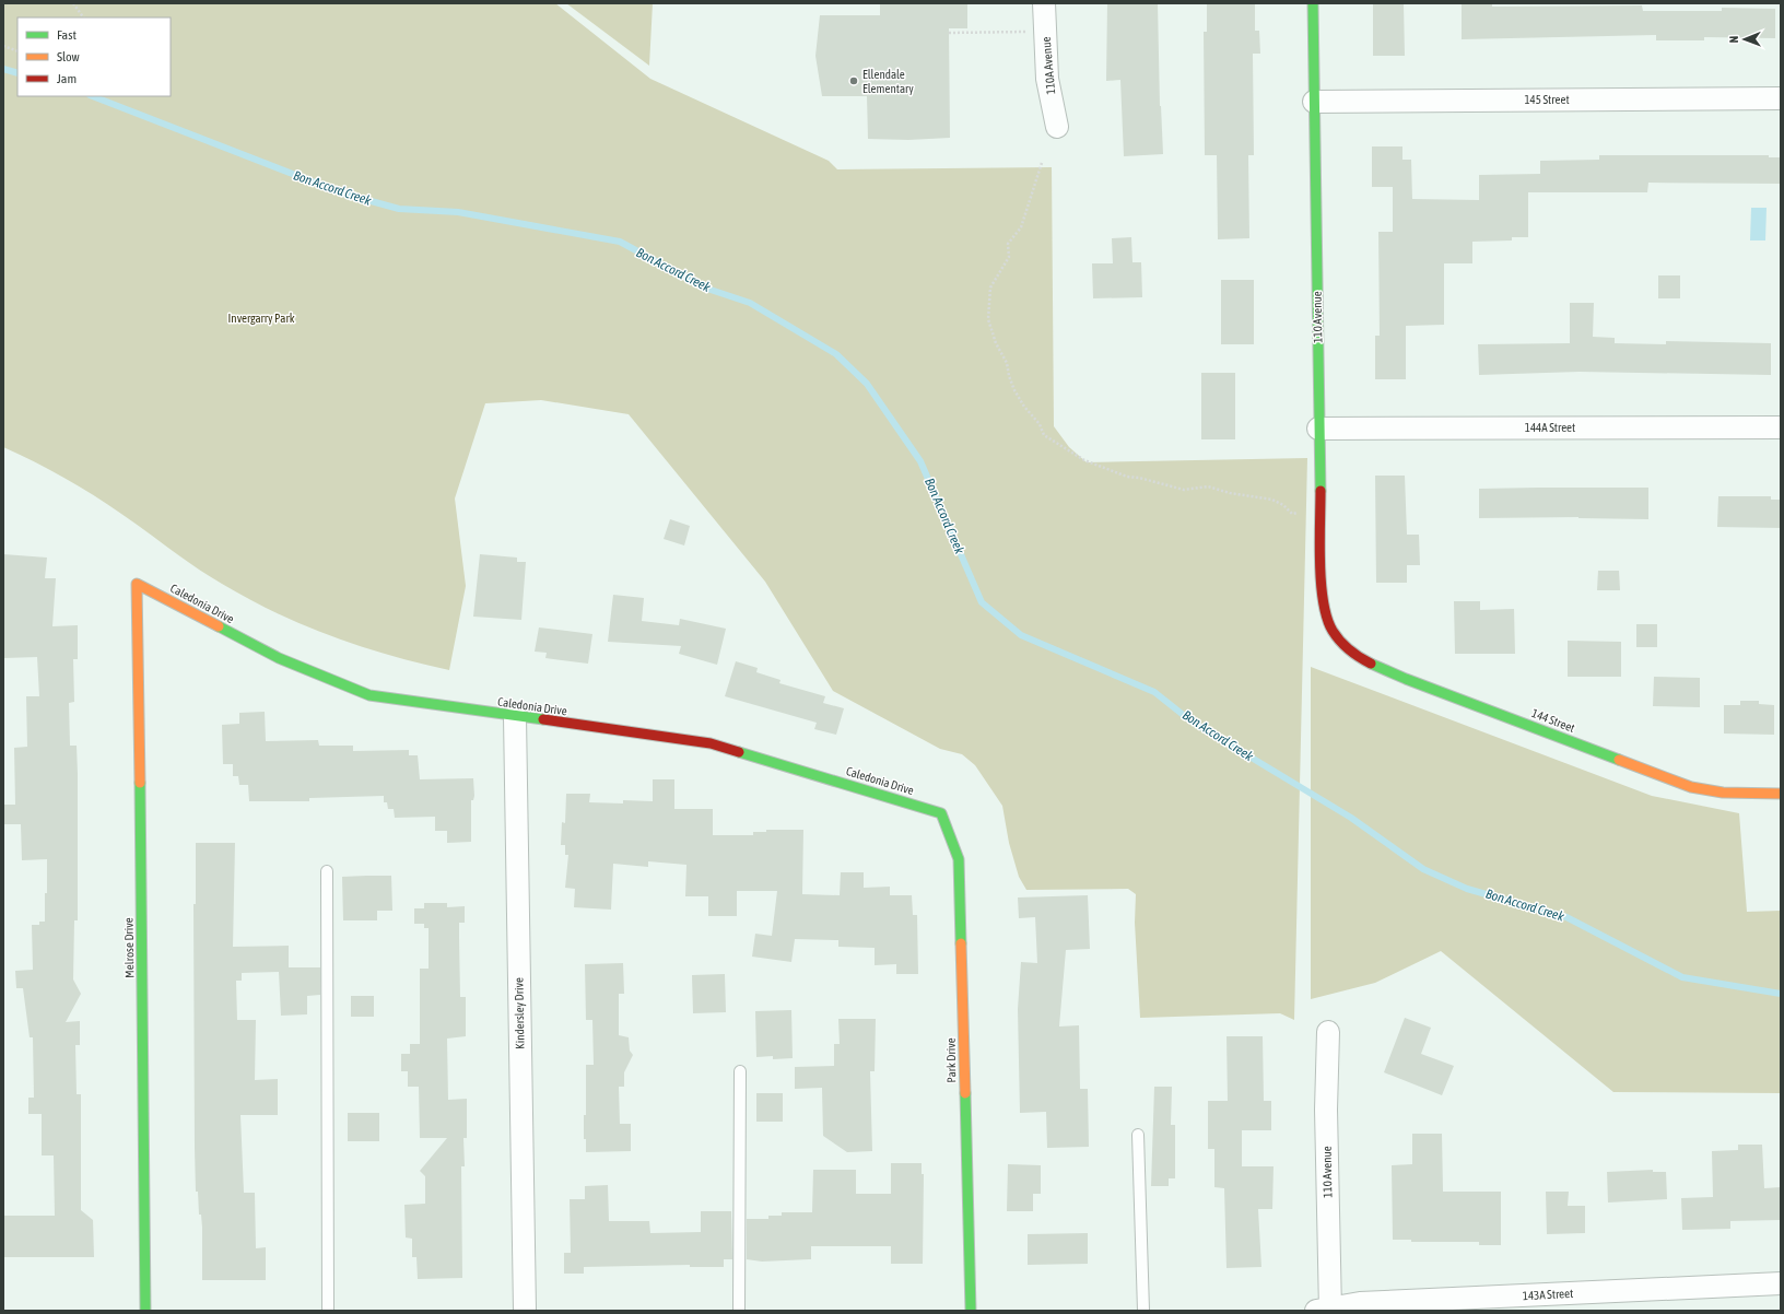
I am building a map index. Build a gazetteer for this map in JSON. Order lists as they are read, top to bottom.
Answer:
{
  "streets": {
    "street": [
      "110A Avenue",
      "145 Street",
      "110 Avenue",
      "144A Street",
      "Caledonia Drive",
      "144 Street",
      "Melrose Drive",
      "Kindersley Drive",
      "Park Drive",
      "143A Street"
    ]
  },
  "crossings": [
    ["145 Street", "110 Avenue"],
    ["110 Avenue", "144A Street"],
    ["110 Avenue", "144 Street"],
    ["110 Avenue", "143A Street"],
    ["Caledonia Drive", "Melrose Drive"],
    ["Caledonia Drive", "Kindersley Drive"],
    ["Caledonia Drive", "Park Drive"]
  ],
  "water": ["Bon Accord Creek"],
  "parks": ["Invergarry Park"],
  "places": ["Ellendale Elementary"],
  "legend": ["Fast", "Slow", "Jam"],
  "north": "left"
}
